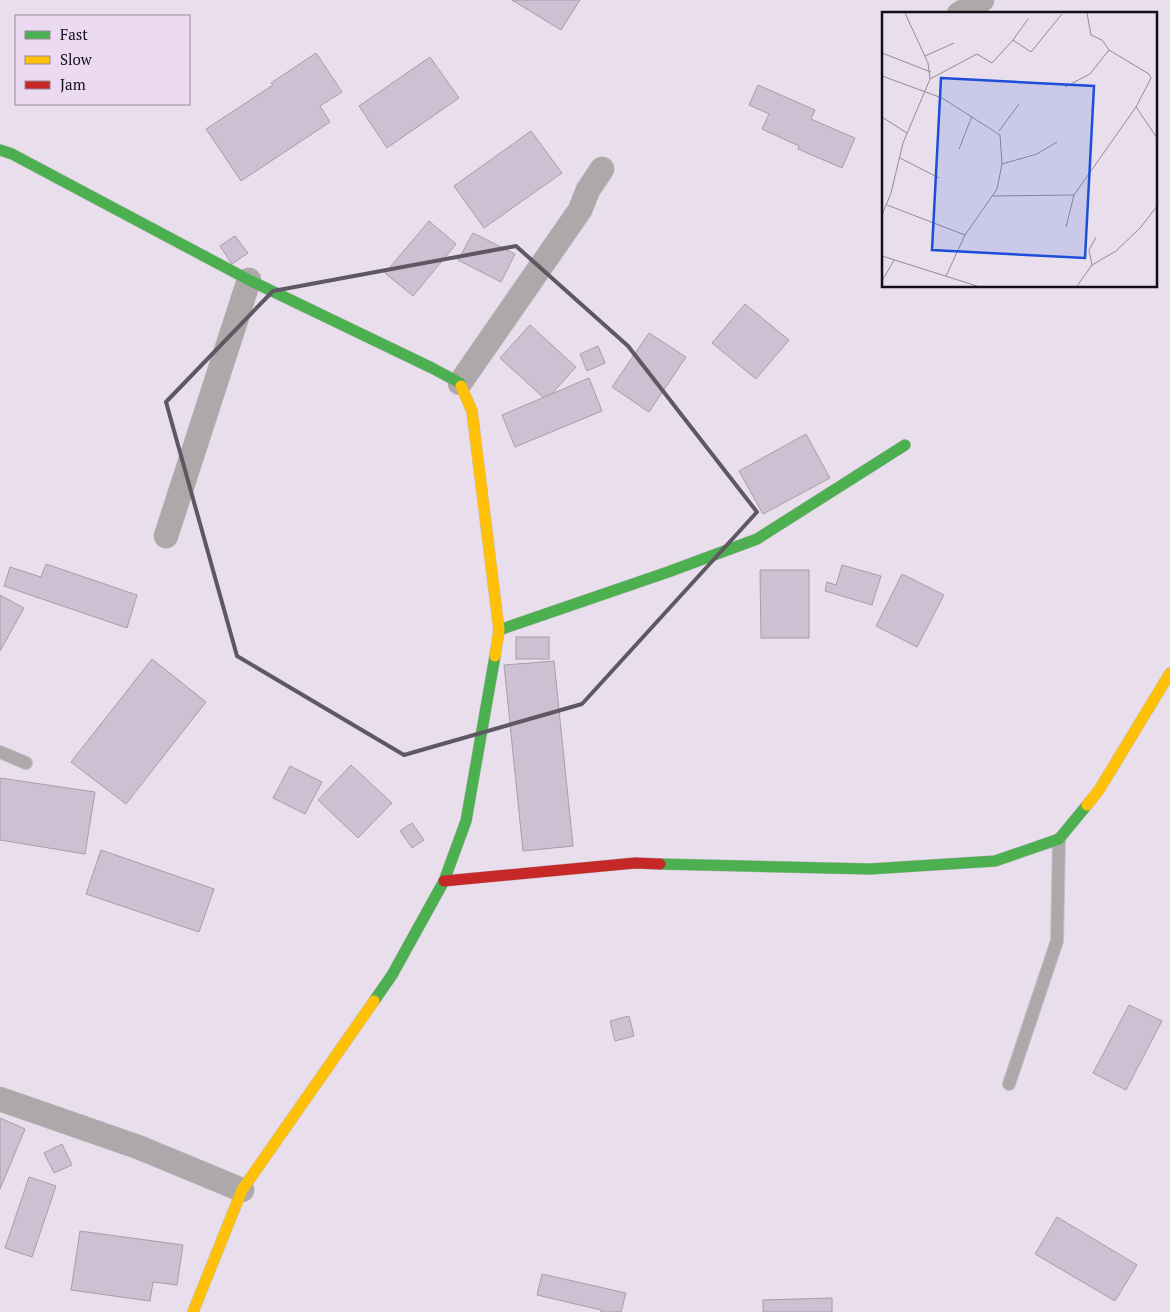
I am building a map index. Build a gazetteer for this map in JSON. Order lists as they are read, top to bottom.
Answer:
{
  "legend": ["Fast", "Slow", "Jam"]
}
